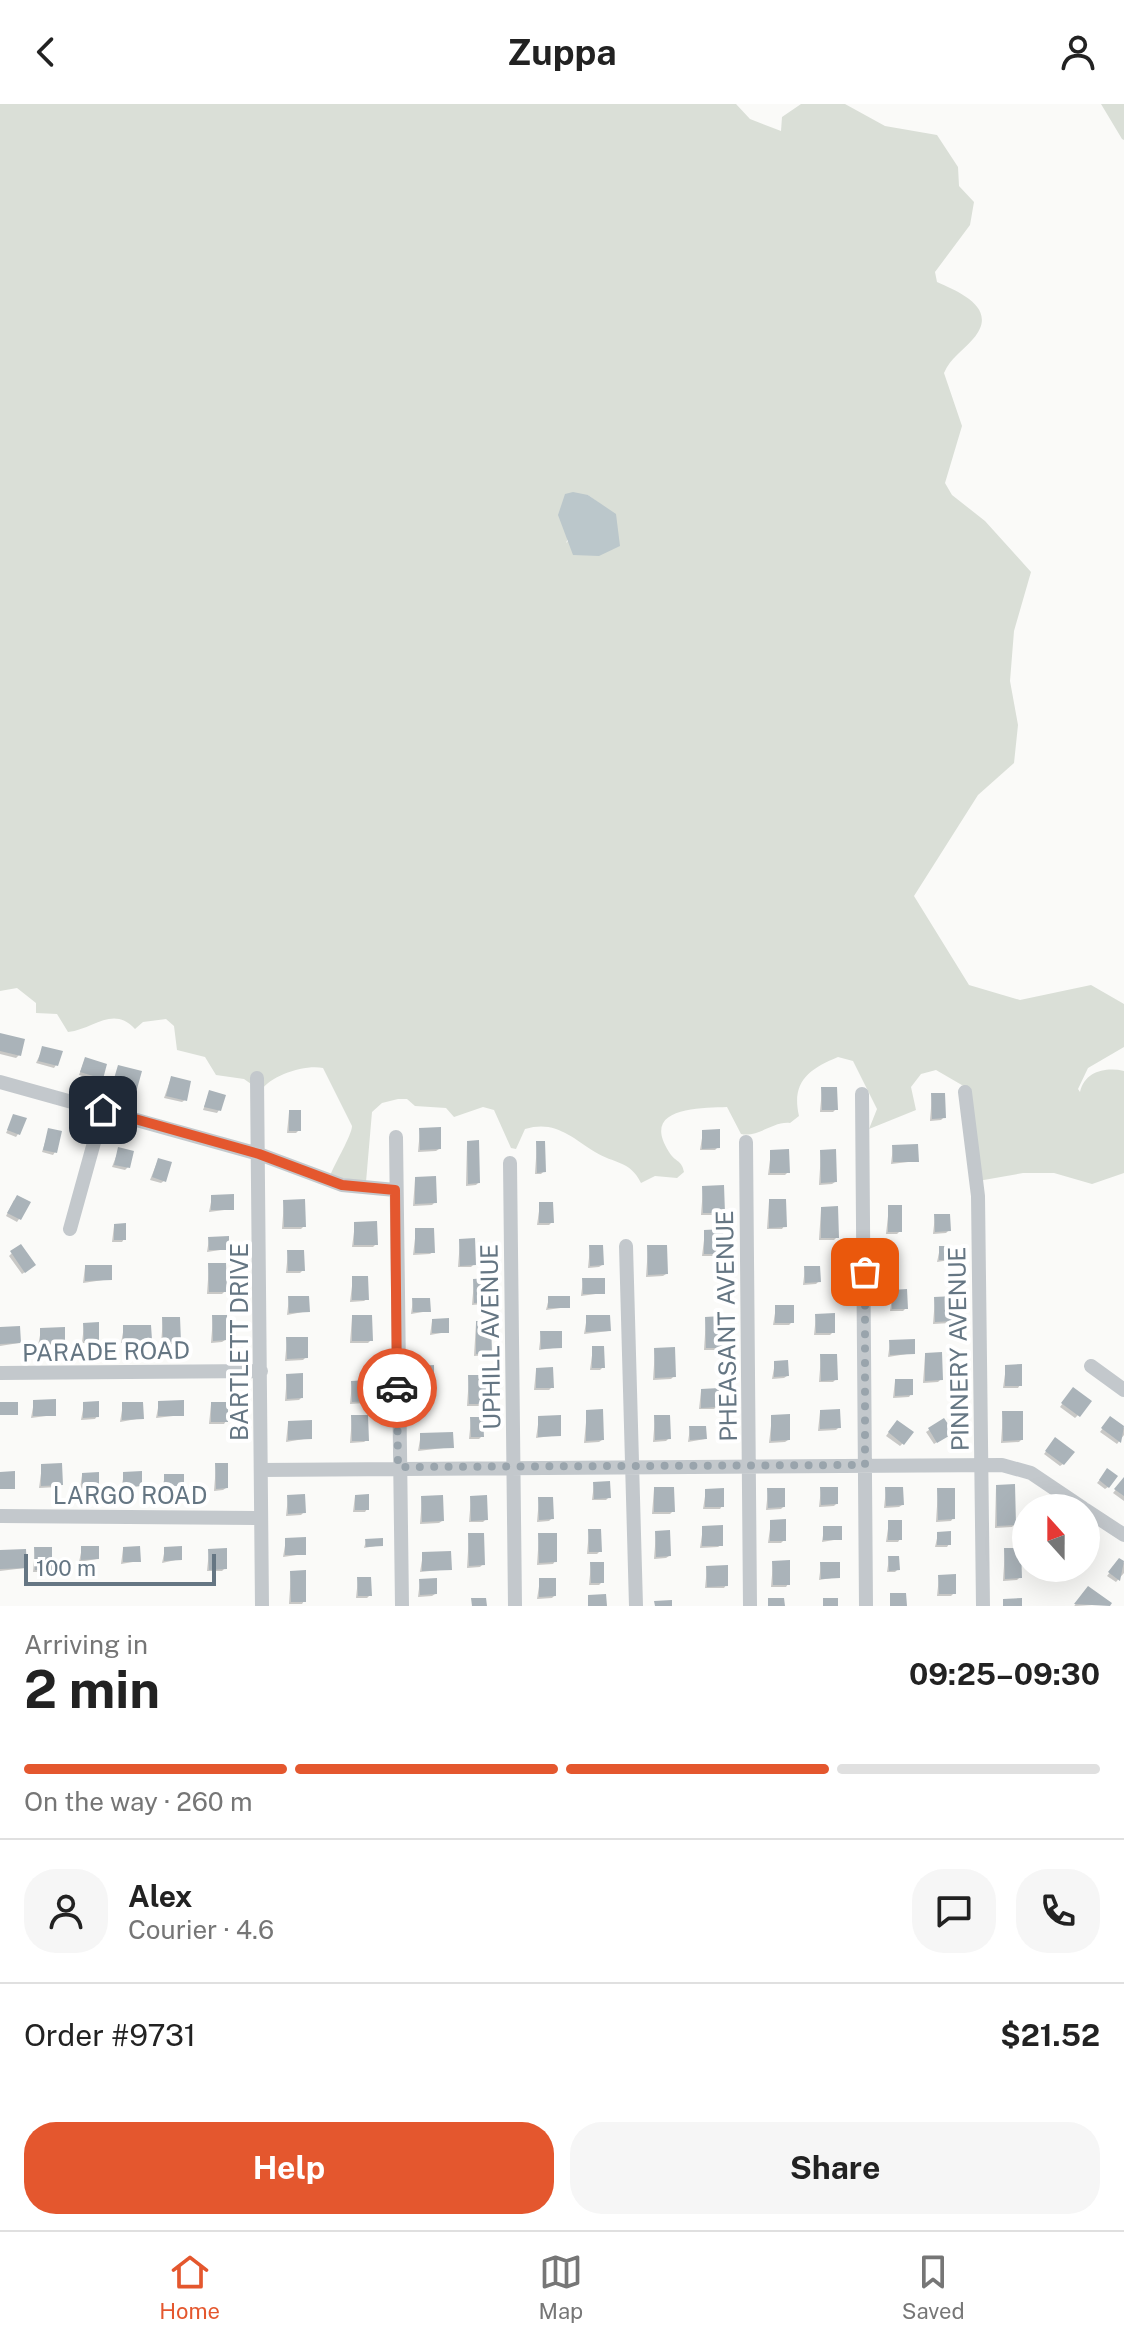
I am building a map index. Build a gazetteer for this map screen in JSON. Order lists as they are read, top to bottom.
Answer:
{
  "streets": {
    "street": [
      "PHEASANT AVENUE",
      "UPHILL AVENUE",
      "BARTLETT DRIVE",
      "PINNERY AVENUE",
      "PARADE ROAD",
      "LARGO ROAD"
    ]
  },
  "crossings": [
    ["BARTLETT DRIVE", "PARADE ROAD"],
    ["BARTLETT DRIVE", "LARGO ROAD"]
  ],
  "scale_bar": "100 m",
  "north": "top",
  "page": {
    "header": "Zuppa",
    "scale": "100 m",
    "heading": ["2 min", "Arriving in", "09:25–09:30"],
    "panel": [
      "Alex",
      "Courier · 4.6",
      "Order #9731",
      "$21.52"
    ],
    "bar": "On the way · 260 m",
    "buttons": ["Help", "Share"],
    "tabs": ["Home", "Map", "Saved"]
  }
}
